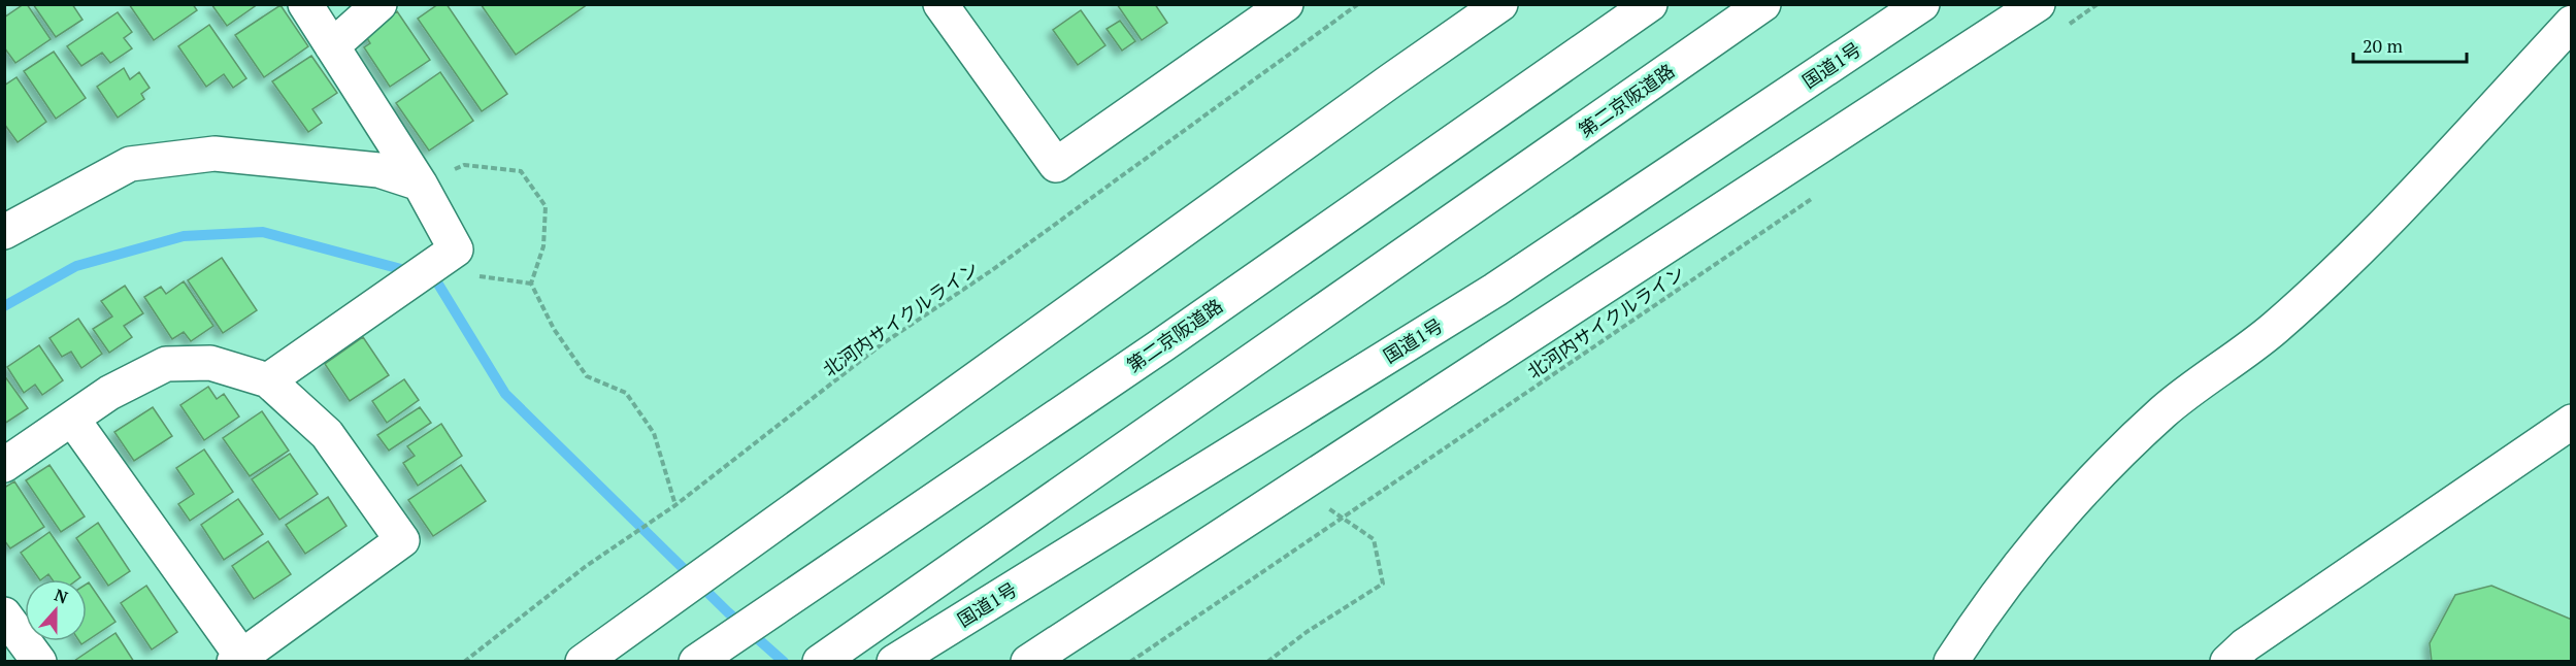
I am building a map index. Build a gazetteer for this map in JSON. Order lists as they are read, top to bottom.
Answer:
{
  "streets": {
    "main road": ["国道1号", "第二京阪道路"],
    "path": ["北河内サイクルライン"]
  },
  "scale_bar": "20 m",
  "north": "top"
}
